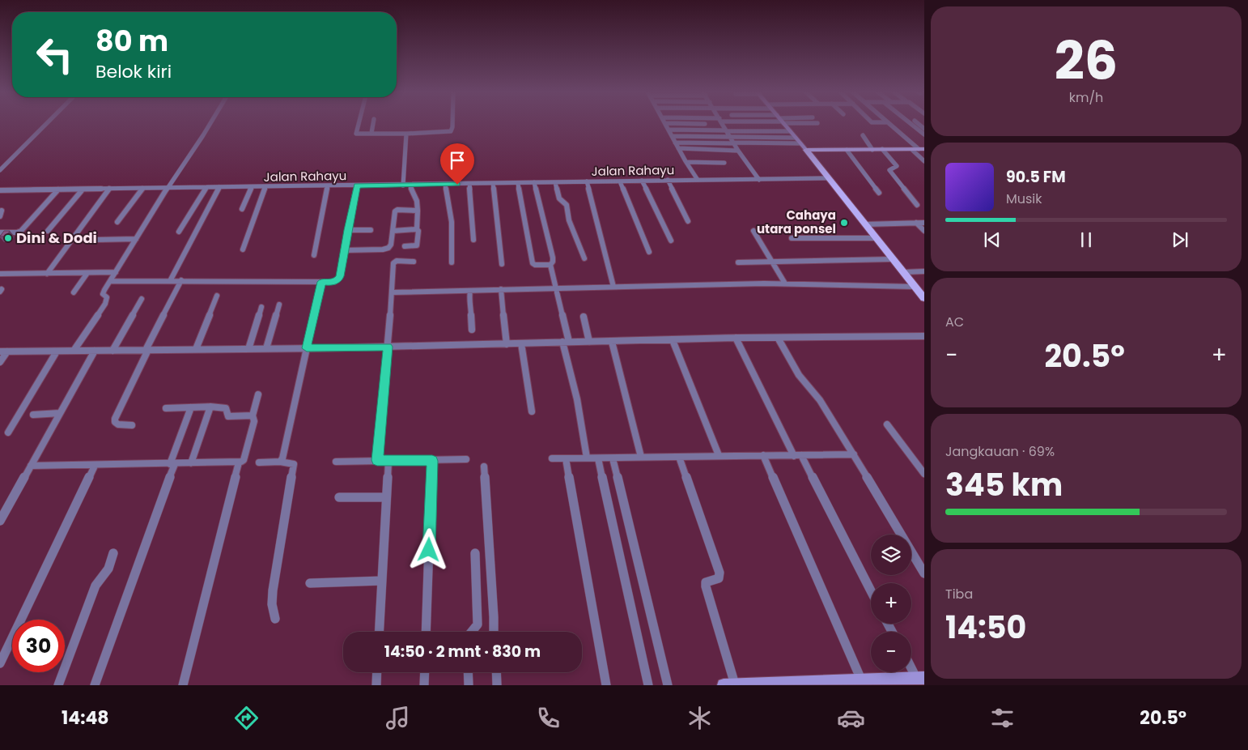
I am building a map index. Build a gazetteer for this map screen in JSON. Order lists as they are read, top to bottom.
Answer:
{
  "streets": {
    "street": ["Jalan Rahayu"]
  },
  "places": ["Cahaya utara ponsel", "Dini & Dodi"],
  "page": {
    "tile": [
      ["26", "km/h"],
      "AC",
      ["Jangkauan · 69%", "345 km"],
      ["Tiba", "14:50"]
    ],
    "turn": ["80 m", "Belok kiri"],
    "song": ["90.5 FM", "Musik"],
    "heat": ["−", "20.5°", "+"],
    "map_buttons": ["+", "−"],
    "limit": "30",
    "trip": "14:50 · 2 mnt · 830 m",
    "tabs": ["14:48", "20.5°"]
  }
}
